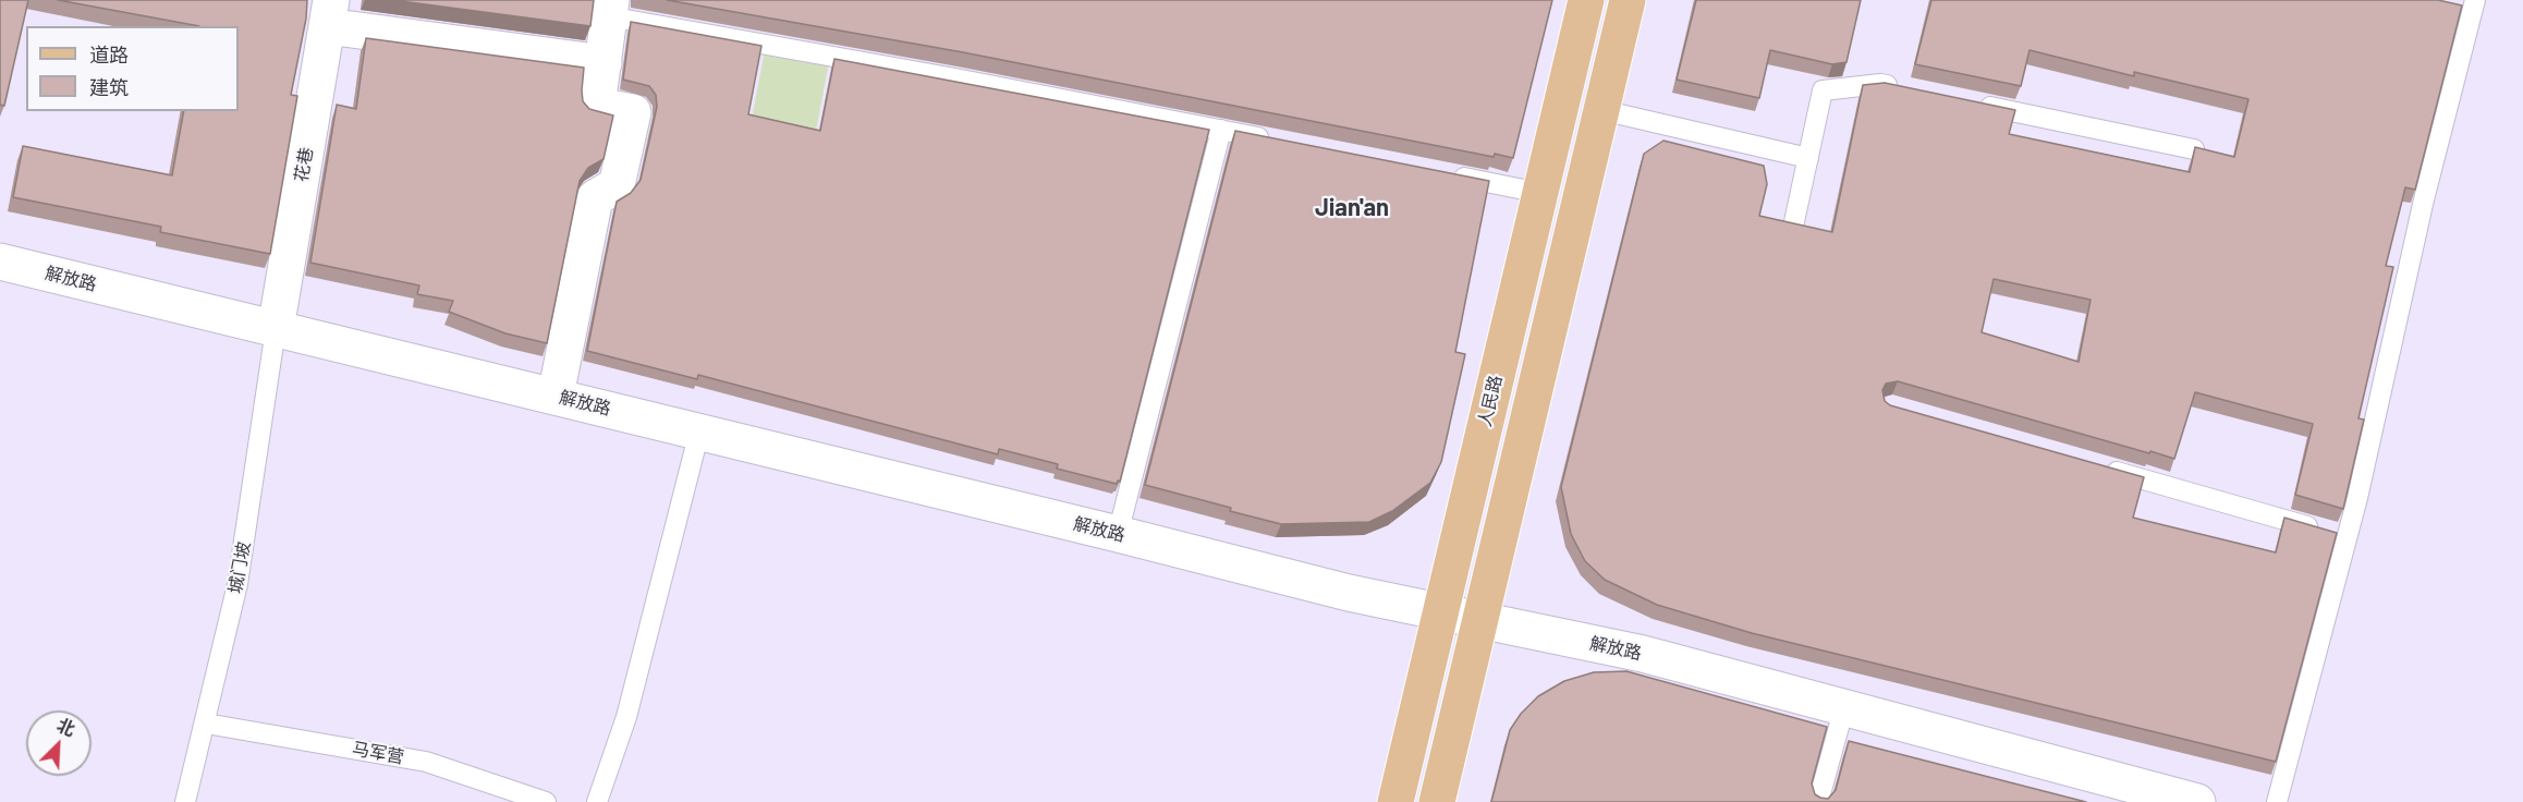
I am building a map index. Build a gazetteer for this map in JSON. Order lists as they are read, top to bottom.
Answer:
{
  "streets": {
    "main road": ["人民路"],
    "street": ["花巷", "解放路"],
    "lane": ["城门坡", "马军营"]
  },
  "crossings": [
    ["花巷", "解放路"],
    ["花巷", "城门坡"],
    ["解放路", "人民路"],
    ["解放路", "城门坡"],
    ["城门坡", "马军营"]
  ],
  "districts": ["Jian'an"],
  "legend": ["道路", "建筑"],
  "north": "top right"
}
